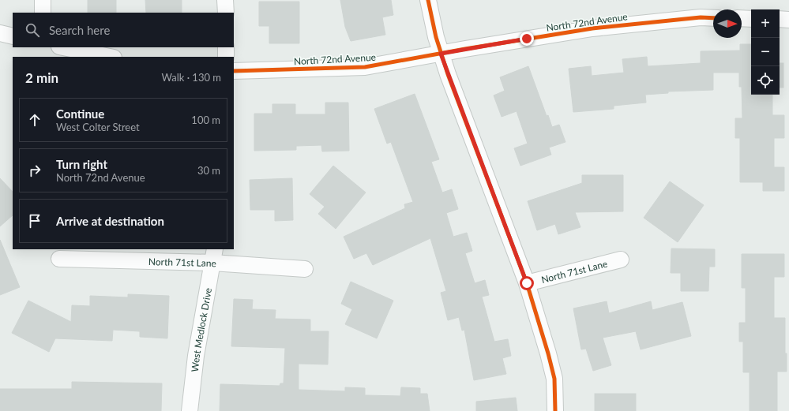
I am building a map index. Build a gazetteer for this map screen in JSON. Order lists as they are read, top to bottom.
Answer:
{
  "streets": {
    "street": ["North 72nd Avenue", "North 71st Lane", "West Medlock Drive"]
  },
  "crossings": [
    ["North 71st Lane", "West Medlock Drive"]
  ],
  "north": "right",
  "page": {
    "map_buttons": ["+", "−"],
    "search": "Search here",
    "heading": ["2 min", "Walk · 130 m"],
    "list": [
      ["Continue", "West Colter Street", "100 m"],
      ["Turn right", "North 72nd Avenue", "30 m"],
      "Arrive at destination"
    ]
  }
}
